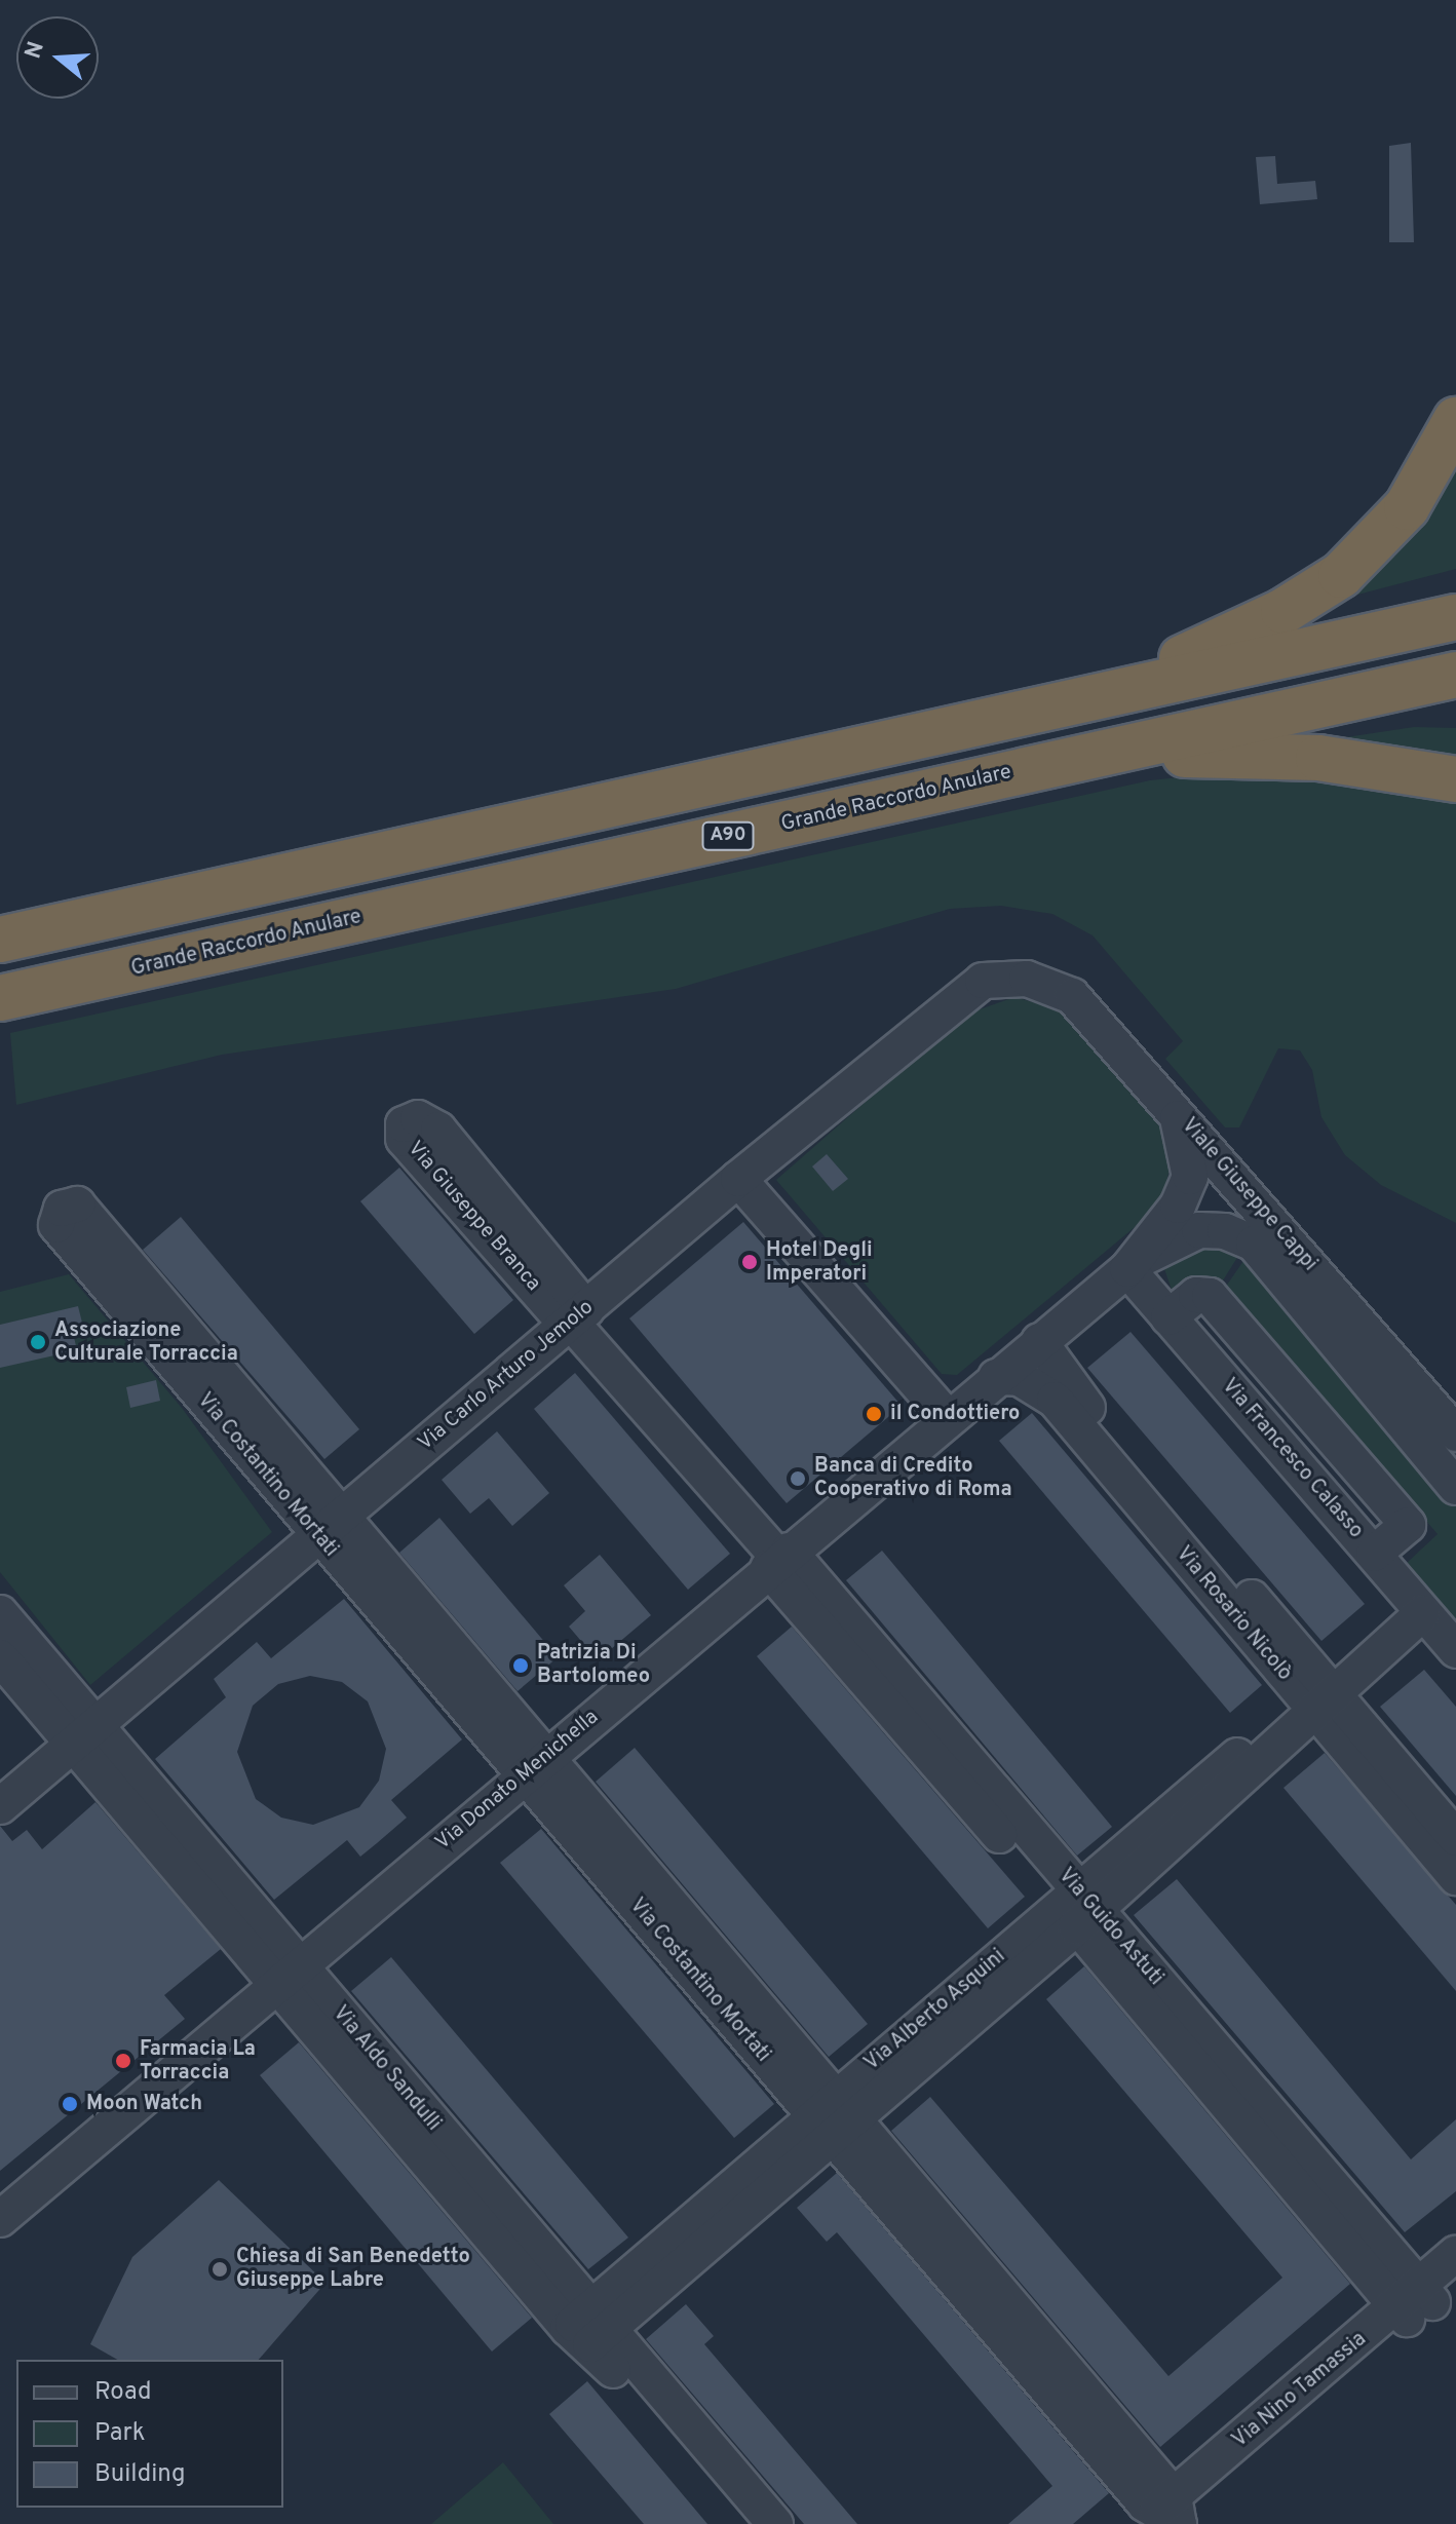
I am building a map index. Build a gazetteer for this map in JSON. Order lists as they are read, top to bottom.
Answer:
{
  "streets": {
    "highway": ["Grande Raccordo Anulare", "A90"],
    "street": [
      "Viale Giuseppe Cappi",
      "Via Giuseppe Branca",
      "Via Carlo Arturo Jemolo",
      "Via Francesco Calasso",
      "Via Costantino Mortati",
      "Via Rosario Nicolò",
      "Via Donato Menichella",
      "Via Guido Astuti",
      "Via Alberto Asquini",
      "Via Aldo Sandulli",
      "Via Nino Tamassia"
    ]
  },
  "crossings": [
    ["Viale Giuseppe Cappi", "Via Carlo Arturo Jemolo"],
    ["Viale Giuseppe Cappi", "Via Francesco Calasso"],
    ["Viale Giuseppe Cappi", "Via Donato Menichella"],
    ["Via Giuseppe Branca", "Via Carlo Arturo Jemolo"],
    ["Via Giuseppe Branca", "Via Guido Astuti"],
    ["Via Carlo Arturo Jemolo", "Via Costantino Mortati"],
    ["Via Carlo Arturo Jemolo", "Via Guido Astuti"],
    ["Via Carlo Arturo Jemolo", "Via Aldo Sandulli"],
    ["Via Francesco Calasso", "Via Donato Menichella"],
    ["Via Francesco Calasso", "Via Alberto Asquini"],
    ["Via Costantino Mortati", "Via Donato Menichella"],
    ["Via Costantino Mortati", "Via Alberto Asquini"],
    ["Via Costantino Mortati", "Via Nino Tamassia"],
    ["Via Rosario Nicolò", "Via Donato Menichella"],
    ["Via Rosario Nicolò", "Via Alberto Asquini"],
    ["Via Donato Menichella", "Via Guido Astuti"],
    ["Via Donato Menichella", "Via Aldo Sandulli"],
    ["Via Guido Astuti", "Via Alberto Asquini"],
    ["Via Guido Astuti", "Via Nino Tamassia"],
    ["Via Alberto Asquini", "Via Aldo Sandulli"]
  ],
  "places": [
    "Hotel Degli Imperatori",
    "Associazione Culturale Torraccia",
    "il Condottiero",
    "Banca di Credito Cooperativo di Roma",
    "Patrizia Di Bartolomeo",
    "Farmacia La Torraccia",
    "Moon Watch",
    "Chiesa di San Benedetto Giuseppe Labre"
  ],
  "legend": ["Road", "Park", "Building"],
  "north": "left"
}
